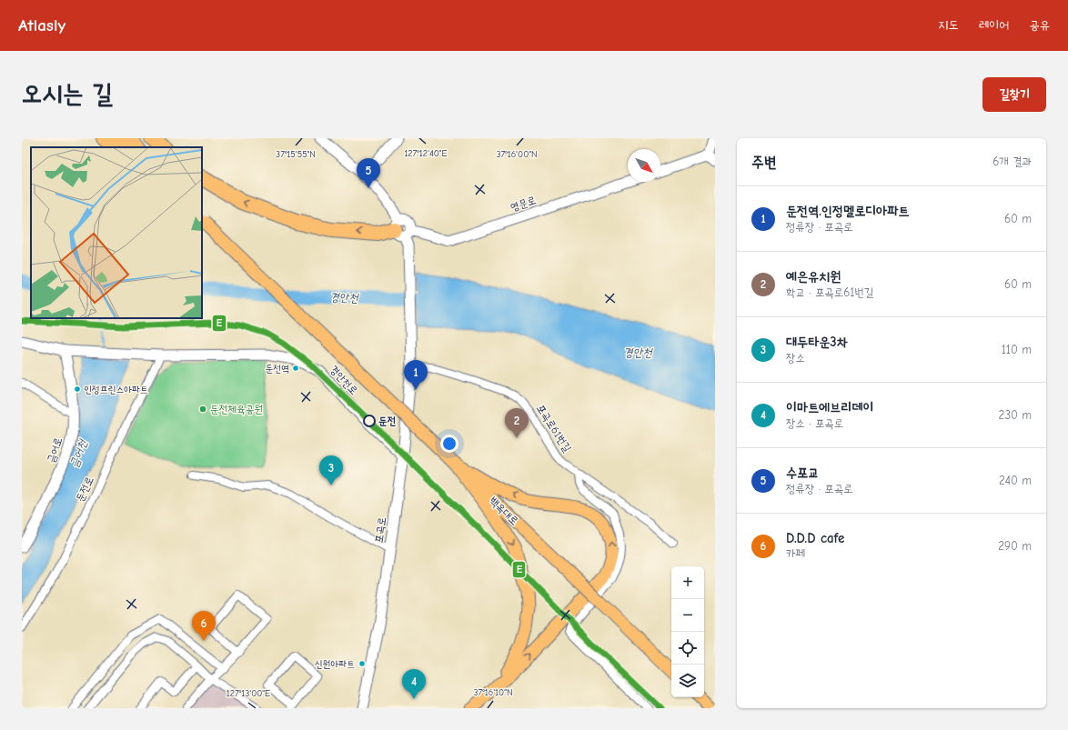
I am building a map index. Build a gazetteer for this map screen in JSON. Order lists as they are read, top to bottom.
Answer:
{
  "streets": {
    "main road": ["백옥대로"],
    "street": [
      "영문로",
      "경안천로",
      "포곡로61번길",
      "금어로",
      "둔전로",
      "포곡로"
    ]
  },
  "crossings": [
    ["영문로", "포곡로"],
    ["경안천로", "금어로"],
    ["경안천로", "둔전로"],
    ["경안천로", "포곡로"],
    ["포곡로61번길", "포곡로"]
  ],
  "water": ["경안천", "금어천"],
  "places": [
    "둔전역",
    "인정프린스아파트",
    "둔전체육공원",
    "둔전",
    "신원아파트"
  ],
  "lines": ["transit line E"],
  "north": "bottom right",
  "page": {
    "header": "Atlasly",
    "nav": ["지도", "레이어", "공유"],
    "buttons": "길찾기",
    "title": "오시는 길",
    "heading": ["주변", "6개 결과"],
    "pins": [
      "5",
      "1",
      "2",
      "3",
      "6",
      "4"
    ],
    "list": [
      {
        "mark": "1",
        "name": "둔전역.인정멜로디아파트",
        "note": "정류장 · 포곡로",
        "value": "60 m"
      },
      {
        "mark": "2",
        "name": "예은유치원",
        "note": "학교 · 포곡로61번길",
        "value": "60 m"
      },
      {
        "mark": "3",
        "name": "대두타운3차",
        "note": "장소",
        "value": "110 m"
      },
      {
        "mark": "4",
        "name": "이마트에브리데이",
        "note": "장소 · 포곡로",
        "value": "230 m"
      },
      {
        "mark": "5",
        "name": "수포교",
        "note": "정류장 · 포곡로",
        "value": "240 m"
      },
      {
        "mark": "6",
        "name": "D.D.D cafe",
        "note": "카페",
        "value": "290 m"
      }
    ],
    "map_buttons": ["+", "−"]
  },
  "coordinates": [
    "127°12'40\"E",
    "37°15'55\"N",
    "37°16'00\"N",
    "37°16'10\"N",
    "127°13'00\"E"
  ]
}
